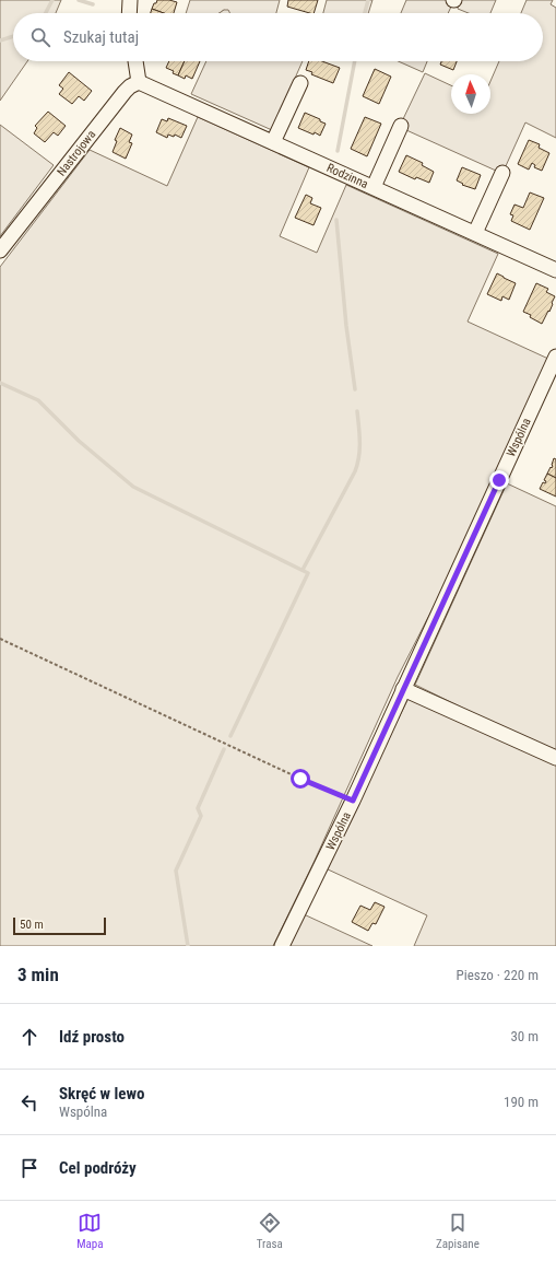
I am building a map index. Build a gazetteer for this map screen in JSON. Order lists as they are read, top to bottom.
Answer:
{
  "streets": {
    "street": ["Nastrojowa", "Rodzinna", "Wspólna"]
  },
  "crossings": [
    ["Nastrojowa", "Rodzinna"]
  ],
  "scale_bar": "50 m",
  "north": "top",
  "page": {
    "search": "Szukaj tutaj",
    "scale": "50 m",
    "heading": ["3 min", "Pieszo · 220 m"],
    "list": [
      ["Idź prosto", "30 m"],
      ["Skręć w lewo", "Wspólna", "190 m"],
      "Cel podróży"
    ],
    "nav": ["Mapa", "Trasa", "Zapisane"]
  }
}
